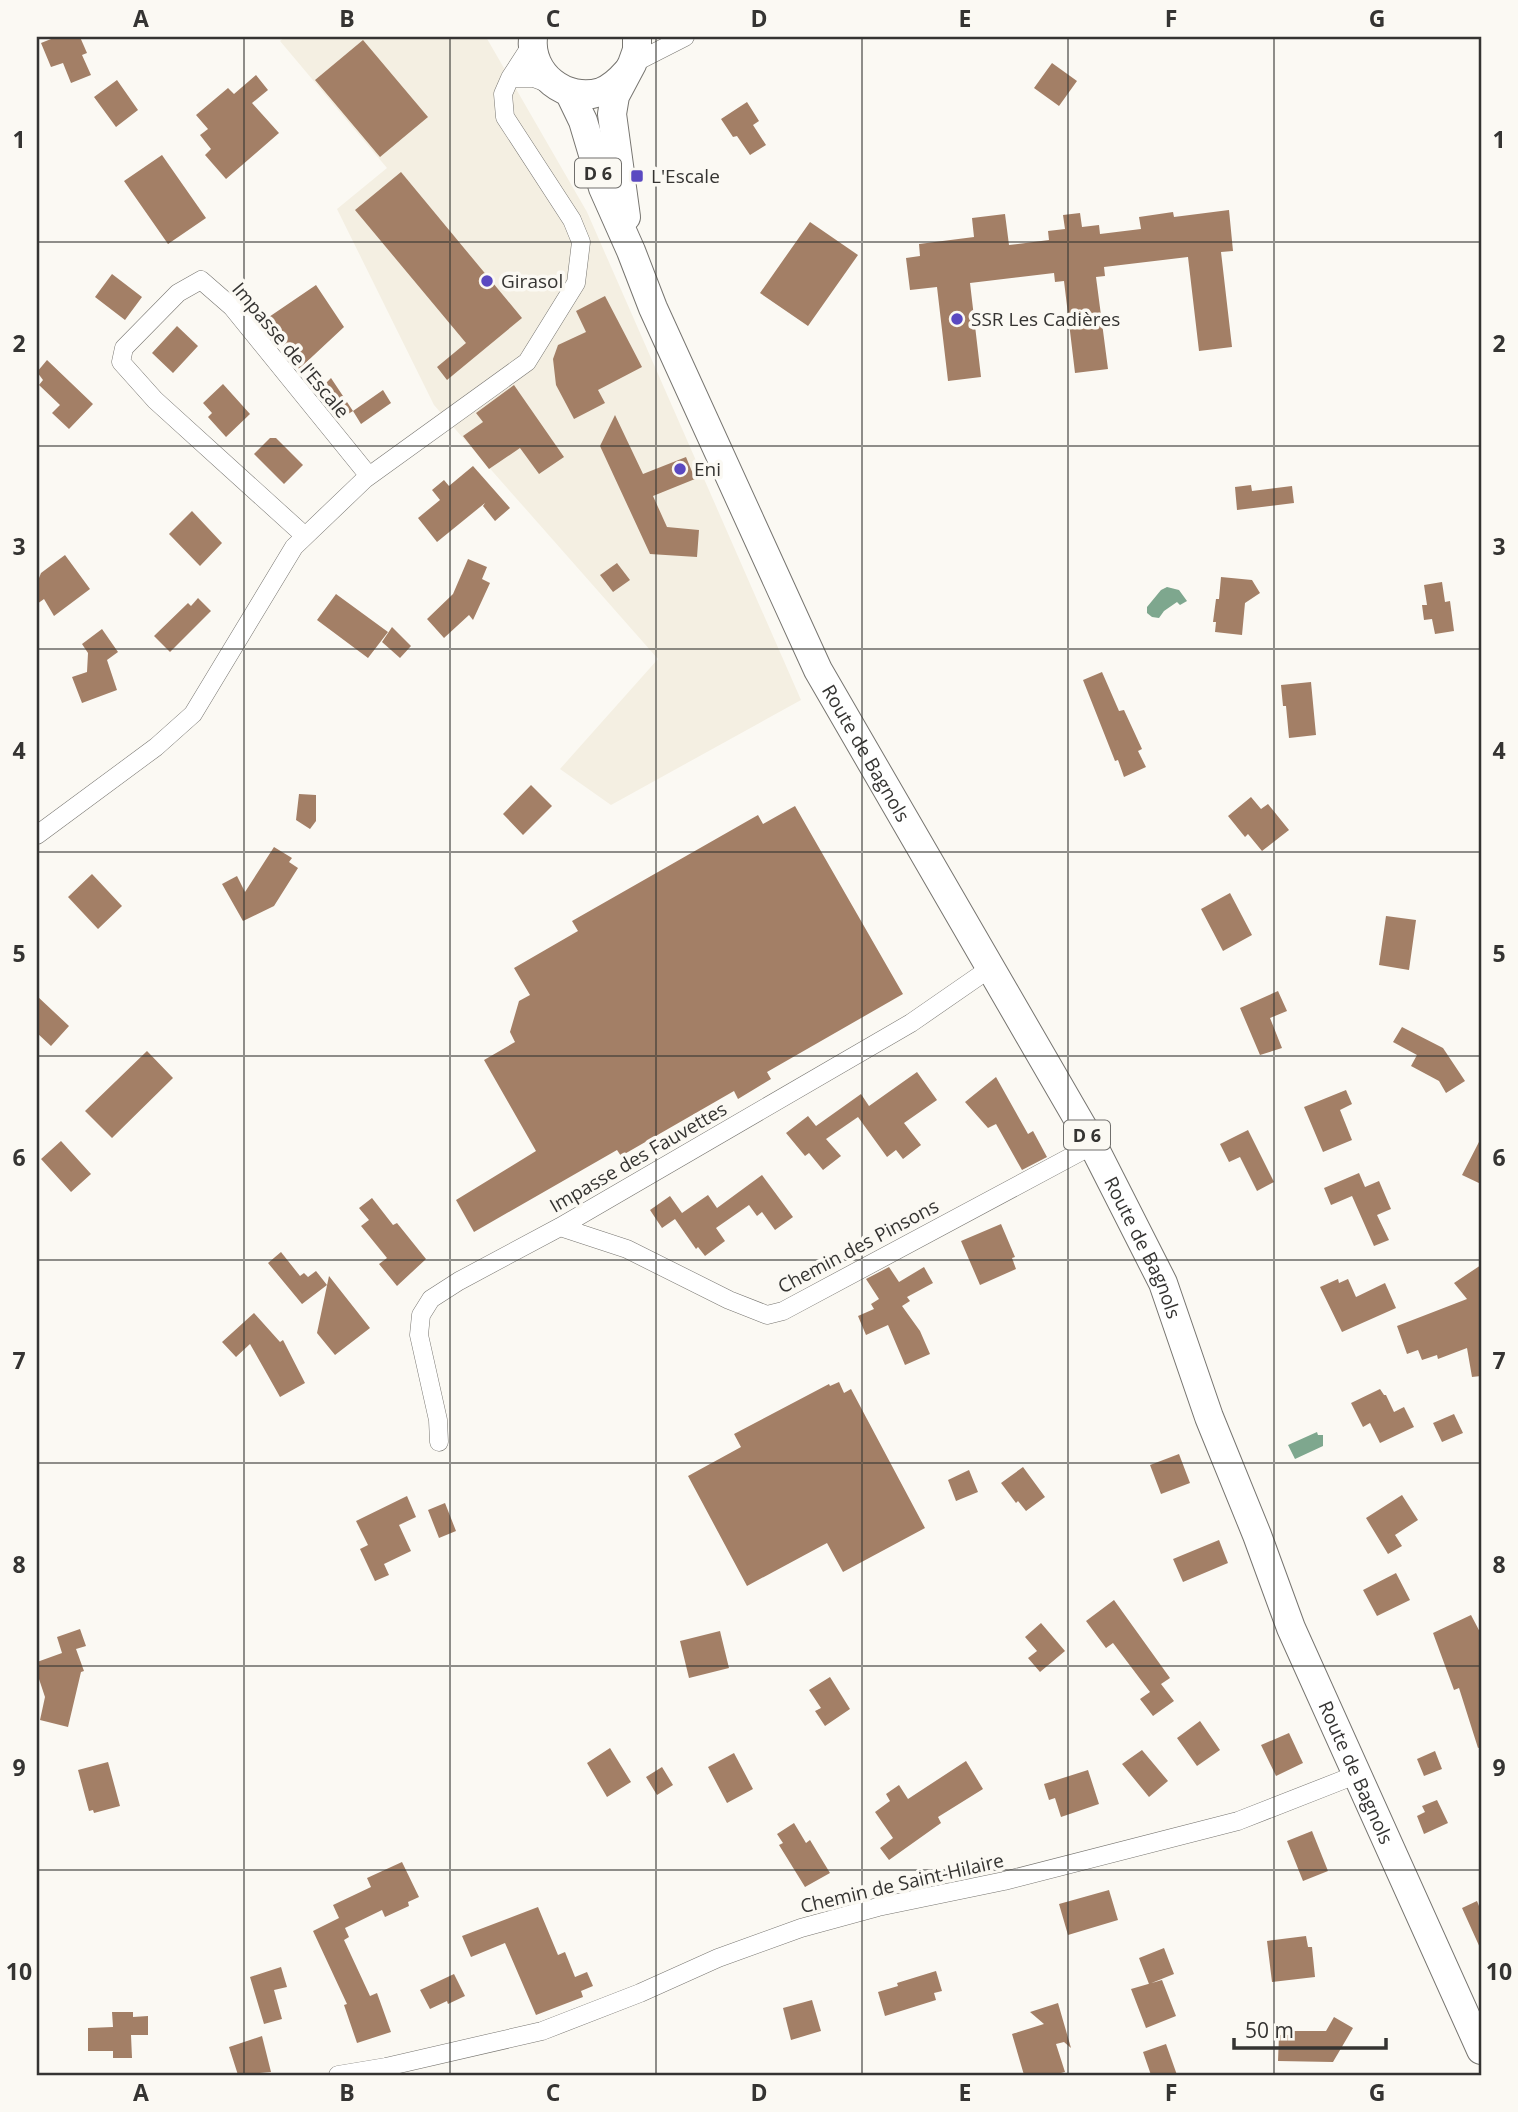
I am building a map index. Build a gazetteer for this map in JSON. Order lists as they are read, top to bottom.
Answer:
{
  "streets": {
    "main road": ["D 6", "Route de Bagnols"],
    "street": [
      "Impasse de l'Escale",
      "Impasse des Fauvettes",
      "Chemin des Pinsons",
      "Chemin de Saint-Hilaire"
    ]
  },
  "crossings": [
    ["D 6", "Route de Bagnols"],
    ["Route de Bagnols", "Impasse des Fauvettes"],
    ["Route de Bagnols", "Chemin des Pinsons"],
    ["Route de Bagnols", "Chemin de Saint-Hilaire"],
    ["Impasse des Fauvettes", "Chemin des Pinsons"]
  ],
  "places": {
    "transit": ["L'Escale"],
    "other": ["Girasol", "SSR Les Cadières", "Eni"]
  },
  "scale_bar": "50 m",
  "grid": {
    "columns": [
      "A",
      "B",
      "C",
      "D",
      "E",
      "F",
      "G"
    ],
    "rows": [
      "1",
      "2",
      "3",
      "4",
      "5",
      "6",
      "7",
      "8",
      "9",
      "10"
    ]
  }
}
